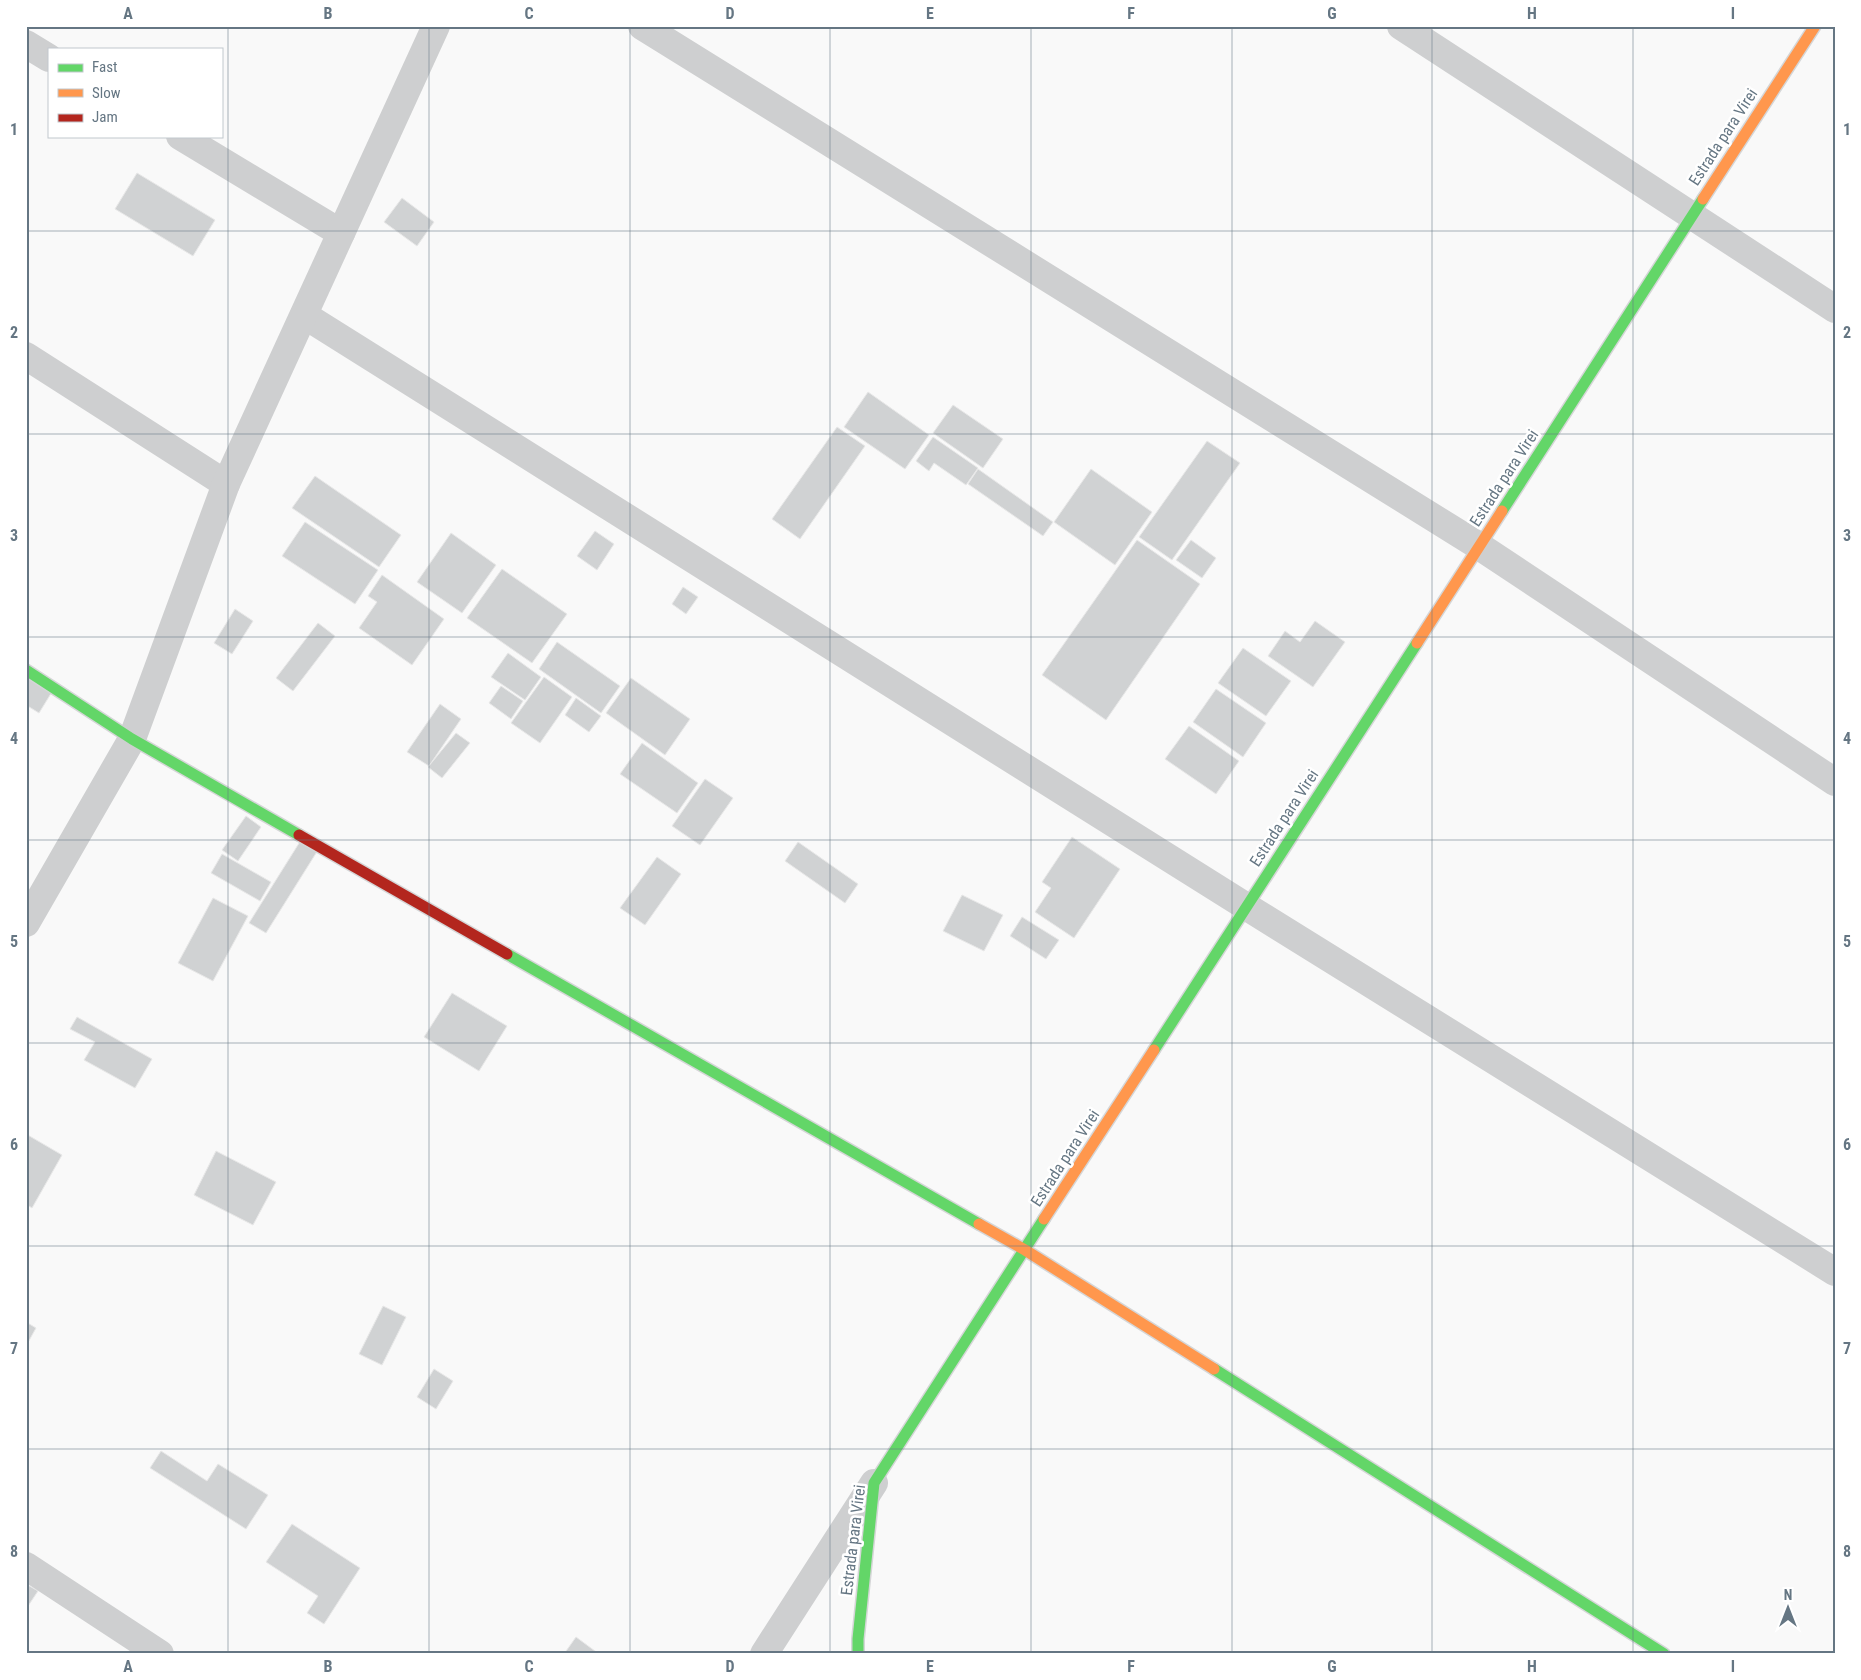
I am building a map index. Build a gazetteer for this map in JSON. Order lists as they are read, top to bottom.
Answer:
{
  "streets": {
    "street": ["Estrada para Virei"]
  },
  "legend": ["Fast", "Slow", "Jam"],
  "north": "top",
  "grid": {
    "columns": [
      "A",
      "B",
      "C",
      "D",
      "E",
      "F",
      "G",
      "H",
      "I"
    ],
    "rows": [
      "1",
      "2",
      "3",
      "4",
      "5",
      "6",
      "7",
      "8"
    ]
  }
}
